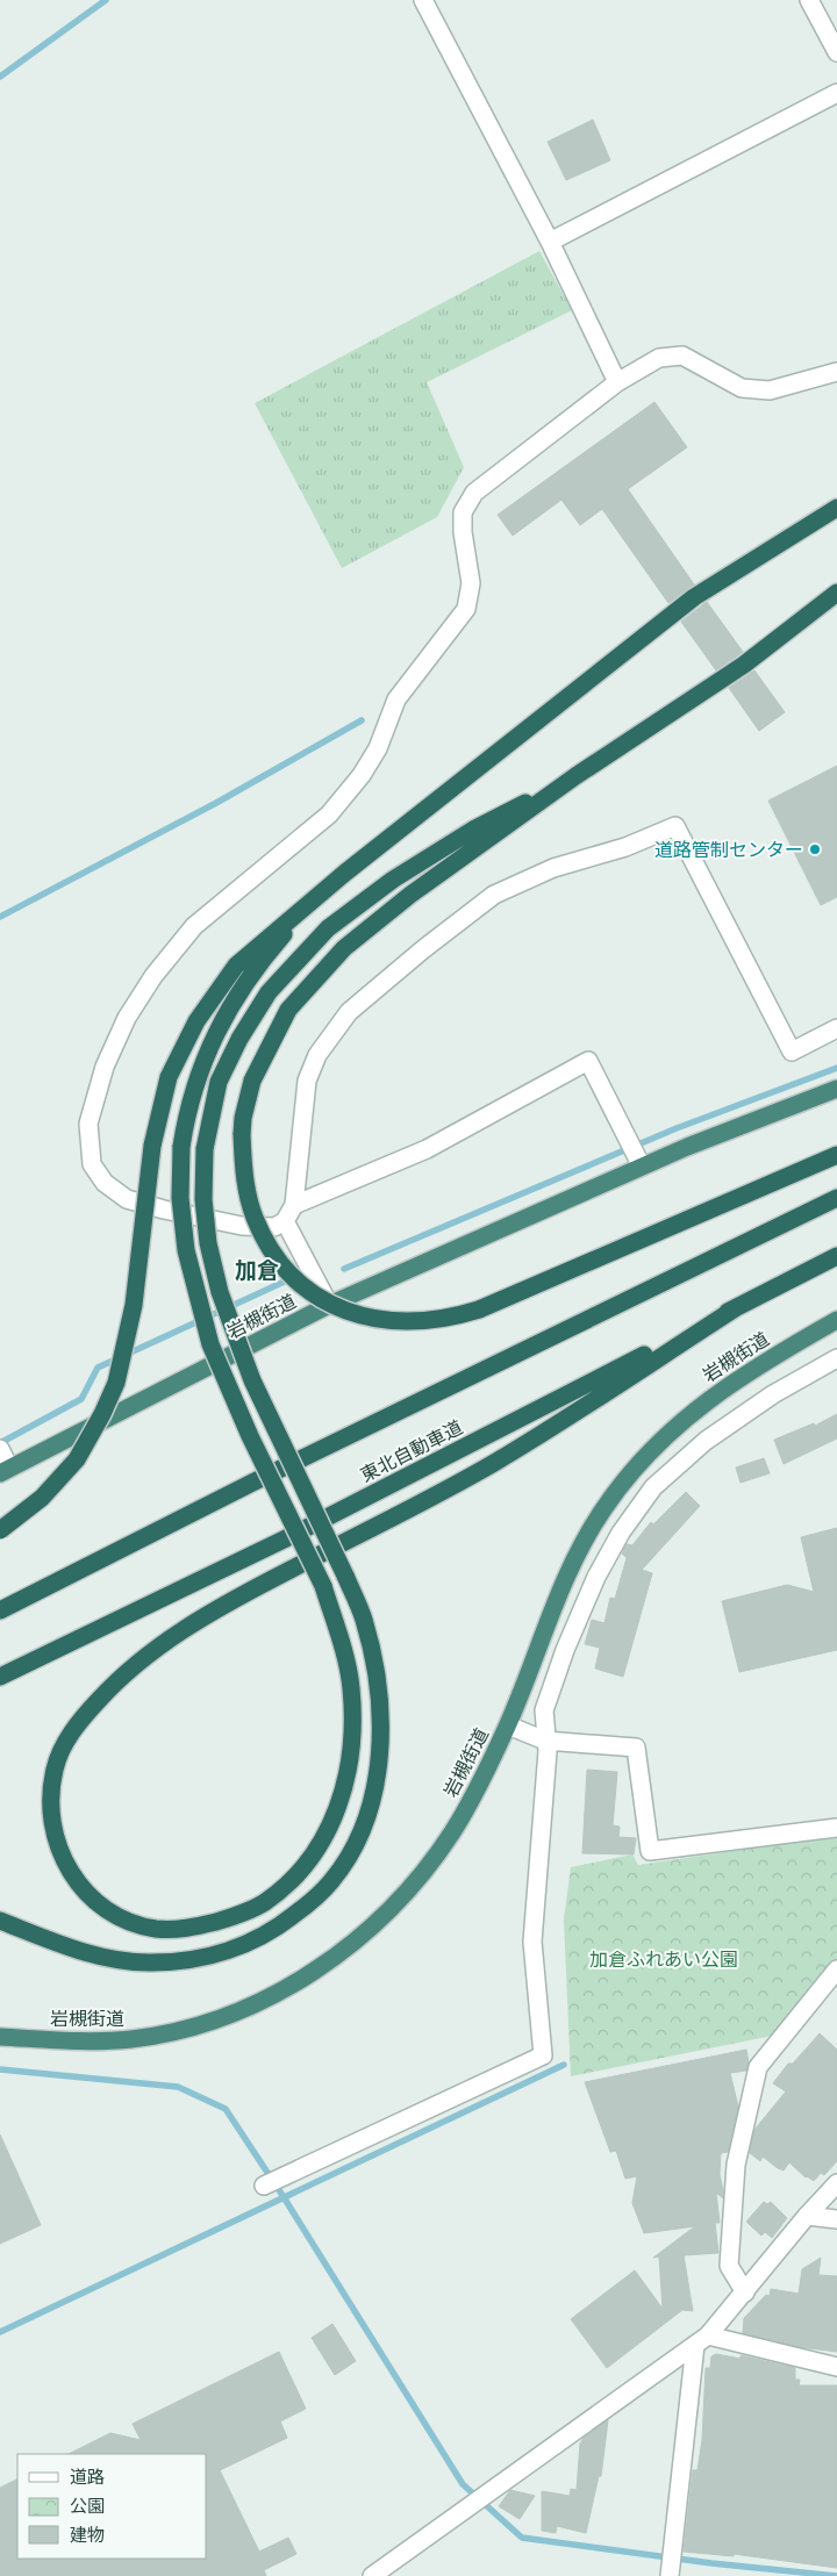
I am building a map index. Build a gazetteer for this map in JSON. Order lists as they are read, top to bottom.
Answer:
{
  "streets": {
    "highway": ["岩槻街道", "東北自動車道"]
  },
  "districts": ["加倉"],
  "parks": ["加倉ふれあい公園"],
  "places": ["道路管制センター"],
  "legend": ["道路", "公園", "建物"]
}
